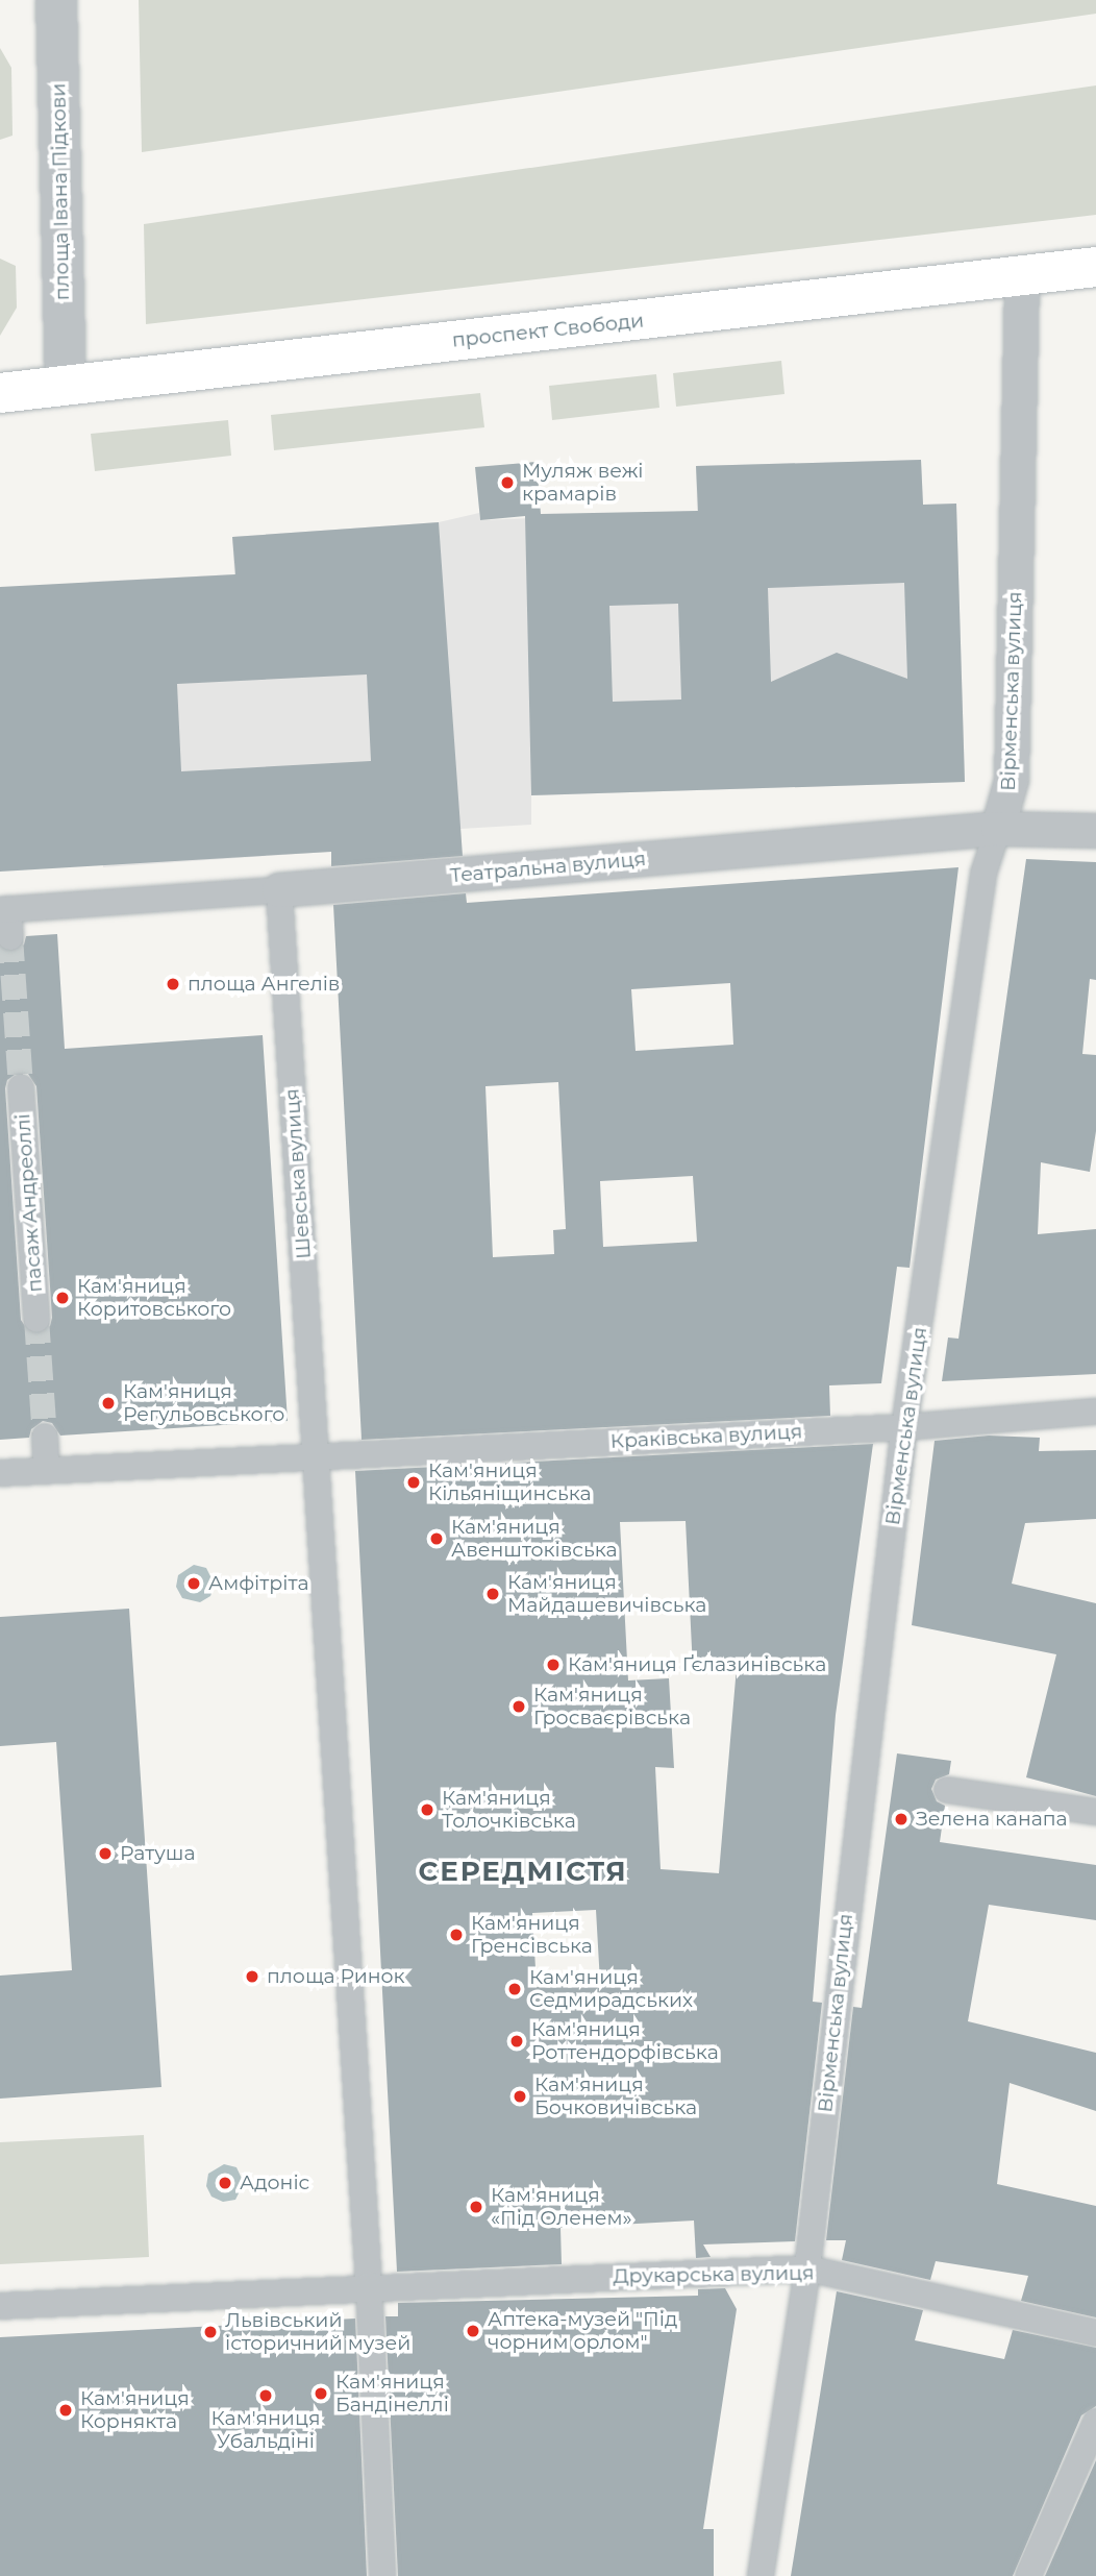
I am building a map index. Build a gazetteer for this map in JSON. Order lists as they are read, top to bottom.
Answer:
{
  "streets": {
    "main road": ["проспект Свободи"],
    "street": [
      "площа Івана Підкови",
      "Вірменська вулиця",
      "Театральна вулиця",
      "Шевська вулиця",
      "пасаж Андреоллі",
      "Краківська вулиця",
      "Друкарська вулиця"
    ]
  },
  "crossings": [
    ["площа Івана Підкови", "проспект Свободи"],
    ["проспект Свободи", "Вірменська вулиця"],
    ["Вірменська вулиця", "Театральна вулиця"],
    ["Вірменська вулиця", "Краківська вулиця"],
    ["Вірменська вулиця", "Друкарська вулиця"],
    ["Театральна вулиця", "Шевська вулиця"],
    ["Шевська вулиця", "Краківська вулиця"]
  ],
  "districts": ["СЕРЕДМІСТЯ"],
  "places": [
    "Муляж вежі крамарів",
    "площа Ангелів",
    "Кам'яниця Коритовського",
    "Кам'яниця Регульовського",
    "Кам'яниця Кільяніщинська",
    "Кам'яниця Авенштоківська",
    "Амфітріта",
    "Кам'яниця Майдашевичівська",
    "Кам'яниця Ґєлазинівська",
    "Кам'яниця Гросваєрівська",
    "Кам'яниця Толочківська",
    "Зелена канапа",
    "Ратуша",
    "Кам'яниця Гренсівська",
    "площа Ринок",
    "Кам'яниця Седмирадських",
    "Кам'яниця Роттендорфівська",
    "Кам'яниця Бочковичівська",
    "Адоніс",
    "Кам'яниця «Під Оленем»",
    "Аптека-музей \"Під чорним орлом\"",
    "Львівський історичний музей",
    "Кам'яниця Бандінеллі",
    "Кам'яниця Убальдіні",
    "Кам'яниця Корнякта"
  ]
}
